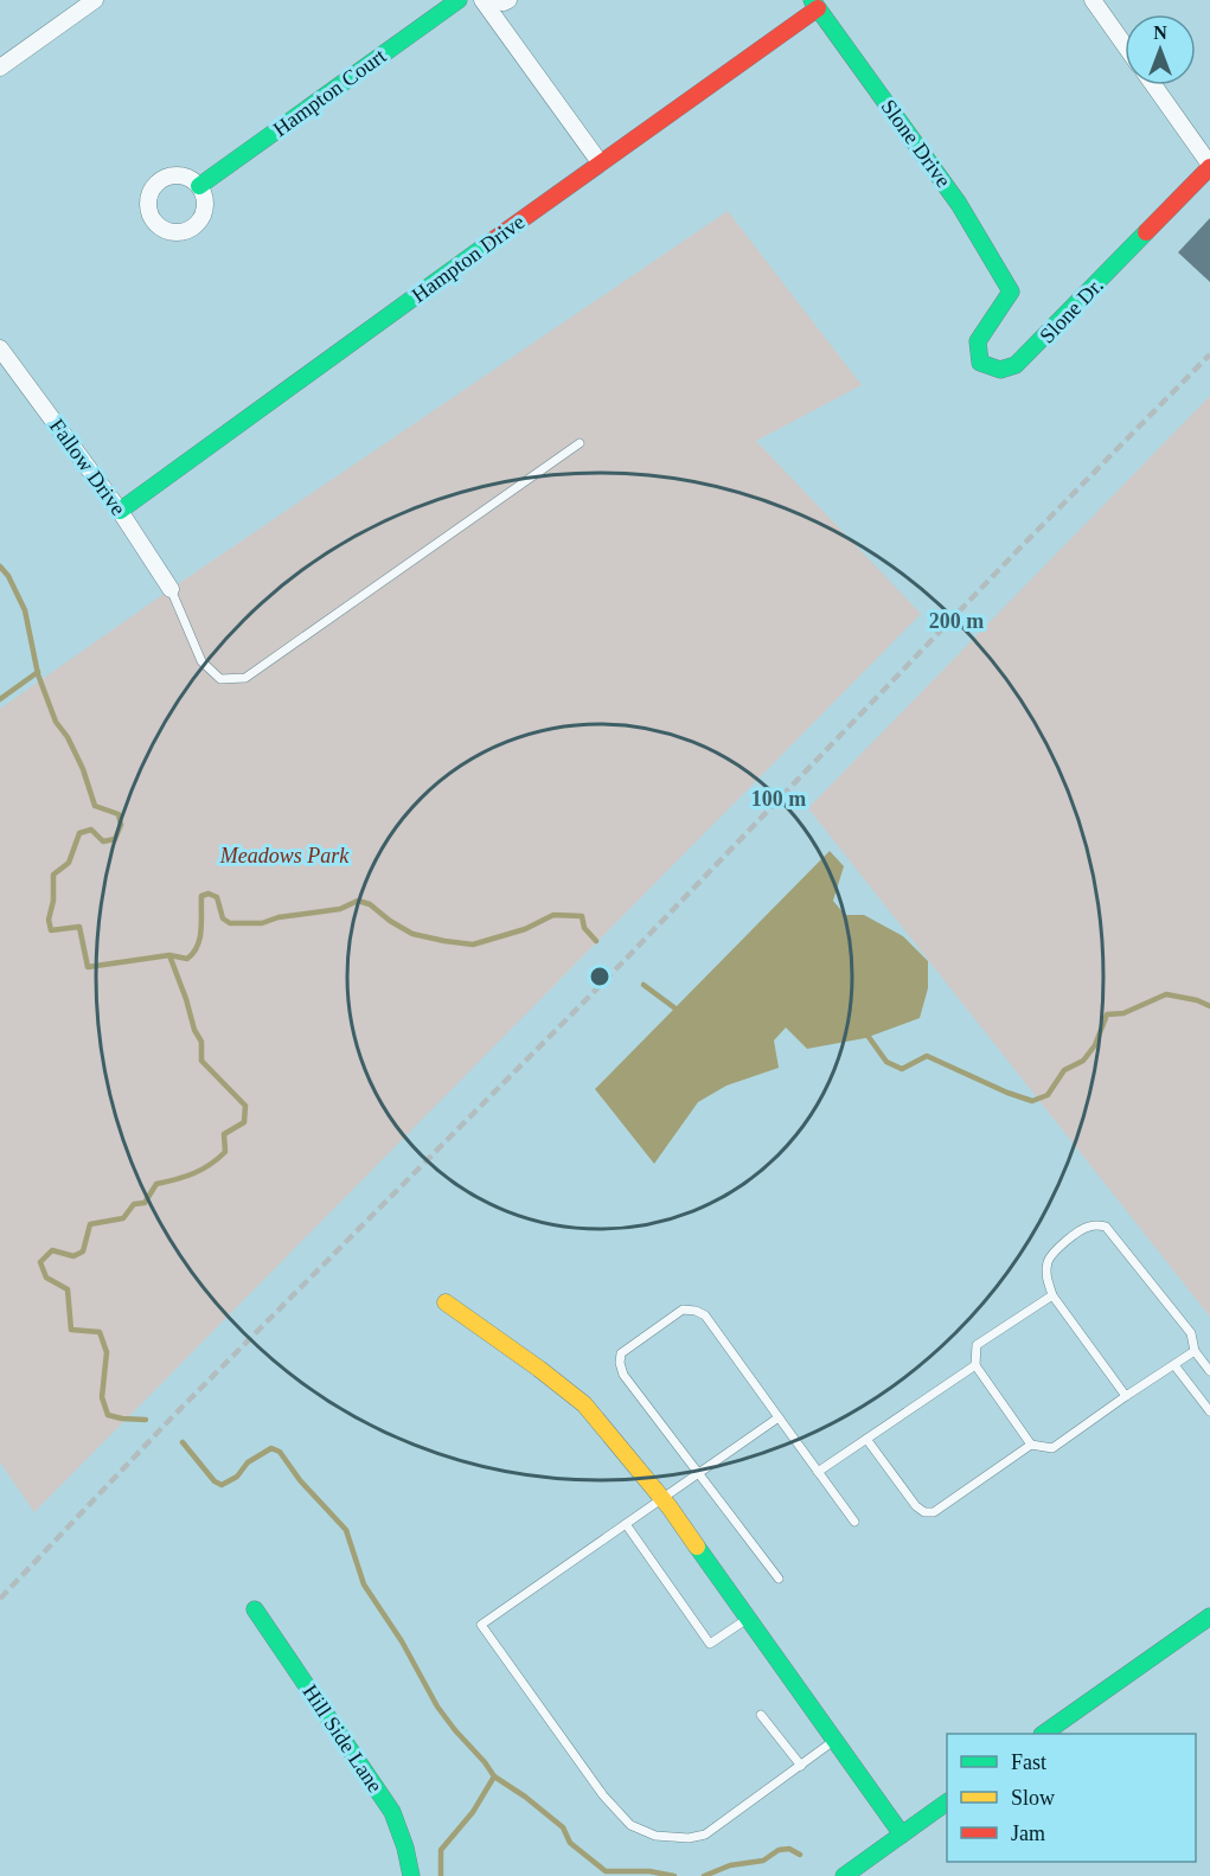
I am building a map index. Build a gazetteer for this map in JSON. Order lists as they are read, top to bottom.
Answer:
{
  "streets": {
    "street": [
      "Hampton Court",
      "Slone Drive",
      "Hampton Drive",
      "Slone Dr.",
      "Fallow Drive",
      "Hill Side Lane"
    ]
  },
  "crossings": [
    ["Slone Drive", "Hampton Drive"],
    ["Slone Drive", "Slone Dr."],
    ["Hampton Drive", "Fallow Drive"]
  ],
  "parks": ["Meadows Park"],
  "legend": ["Fast", "Slow", "Jam"],
  "north": "top",
  "rings": ["200 m", "100 m"]
}
